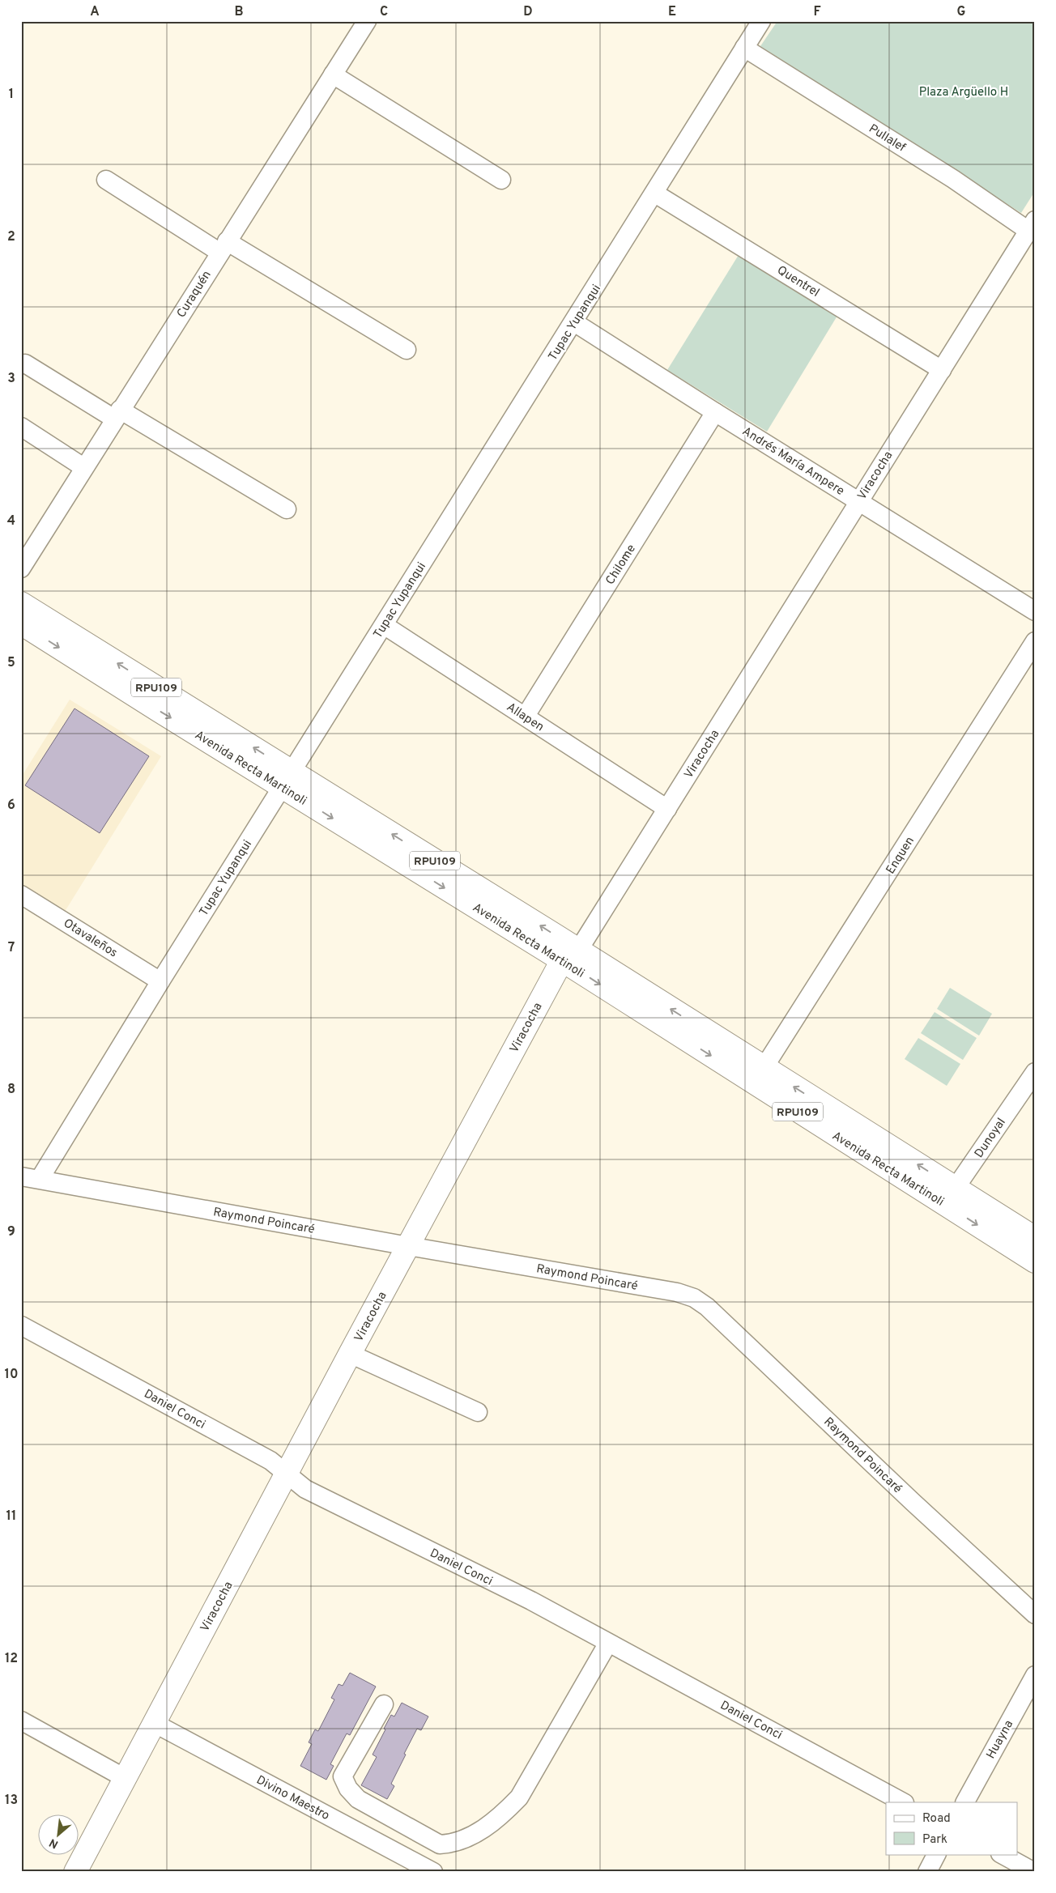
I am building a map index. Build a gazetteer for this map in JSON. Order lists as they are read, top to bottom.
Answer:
{
  "streets": {
    "main road": ["Viracocha", "RPU109", "Avenida Recta Martinoli"],
    "street": [
      "Pullalef",
      "Quentrel",
      "Curaquén",
      "Tupac Yupanqui",
      "Andrés María Ampere",
      "Chilome",
      "Allapen",
      "Enquen",
      "Otavaleños",
      "Dunoyal",
      "Raymond Poincaré",
      "Daniel Conci",
      "Huayna",
      "Divino Maestro"
    ]
  },
  "crossings": [
    ["Pullalef", "Tupac Yupanqui"],
    ["Pullalef", "Viracocha"],
    ["Quentrel", "Tupac Yupanqui"],
    ["Quentrel", "Viracocha"],
    ["Tupac Yupanqui", "Andrés María Ampere"],
    ["Tupac Yupanqui", "Allapen"],
    ["Tupac Yupanqui", "Avenida Recta Martinoli"],
    ["Tupac Yupanqui", "Otavaleños"],
    ["Tupac Yupanqui", "Raymond Poincaré"],
    ["Andrés María Ampere", "Viracocha"],
    ["Andrés María Ampere", "Chilome"],
    ["Viracocha", "Allapen"],
    ["Viracocha", "Avenida Recta Martinoli"],
    ["Viracocha", "Raymond Poincaré"],
    ["Viracocha", "Daniel Conci"],
    ["Viracocha", "Divino Maestro"],
    ["Chilome", "Allapen"],
    ["Avenida Recta Martinoli", "Enquen"],
    ["Avenida Recta Martinoli", "Dunoyal"]
  ],
  "parks": ["Plaza Argüello H"],
  "legend": ["Road", "Park"],
  "north": "bottom left",
  "grid": {
    "columns": [
      "A",
      "B",
      "C",
      "D",
      "E",
      "F",
      "G"
    ],
    "rows": [
      "1",
      "2",
      "3",
      "4",
      "5",
      "6",
      "7",
      "8",
      "9",
      "10",
      "11",
      "12",
      "13"
    ]
  }
}
